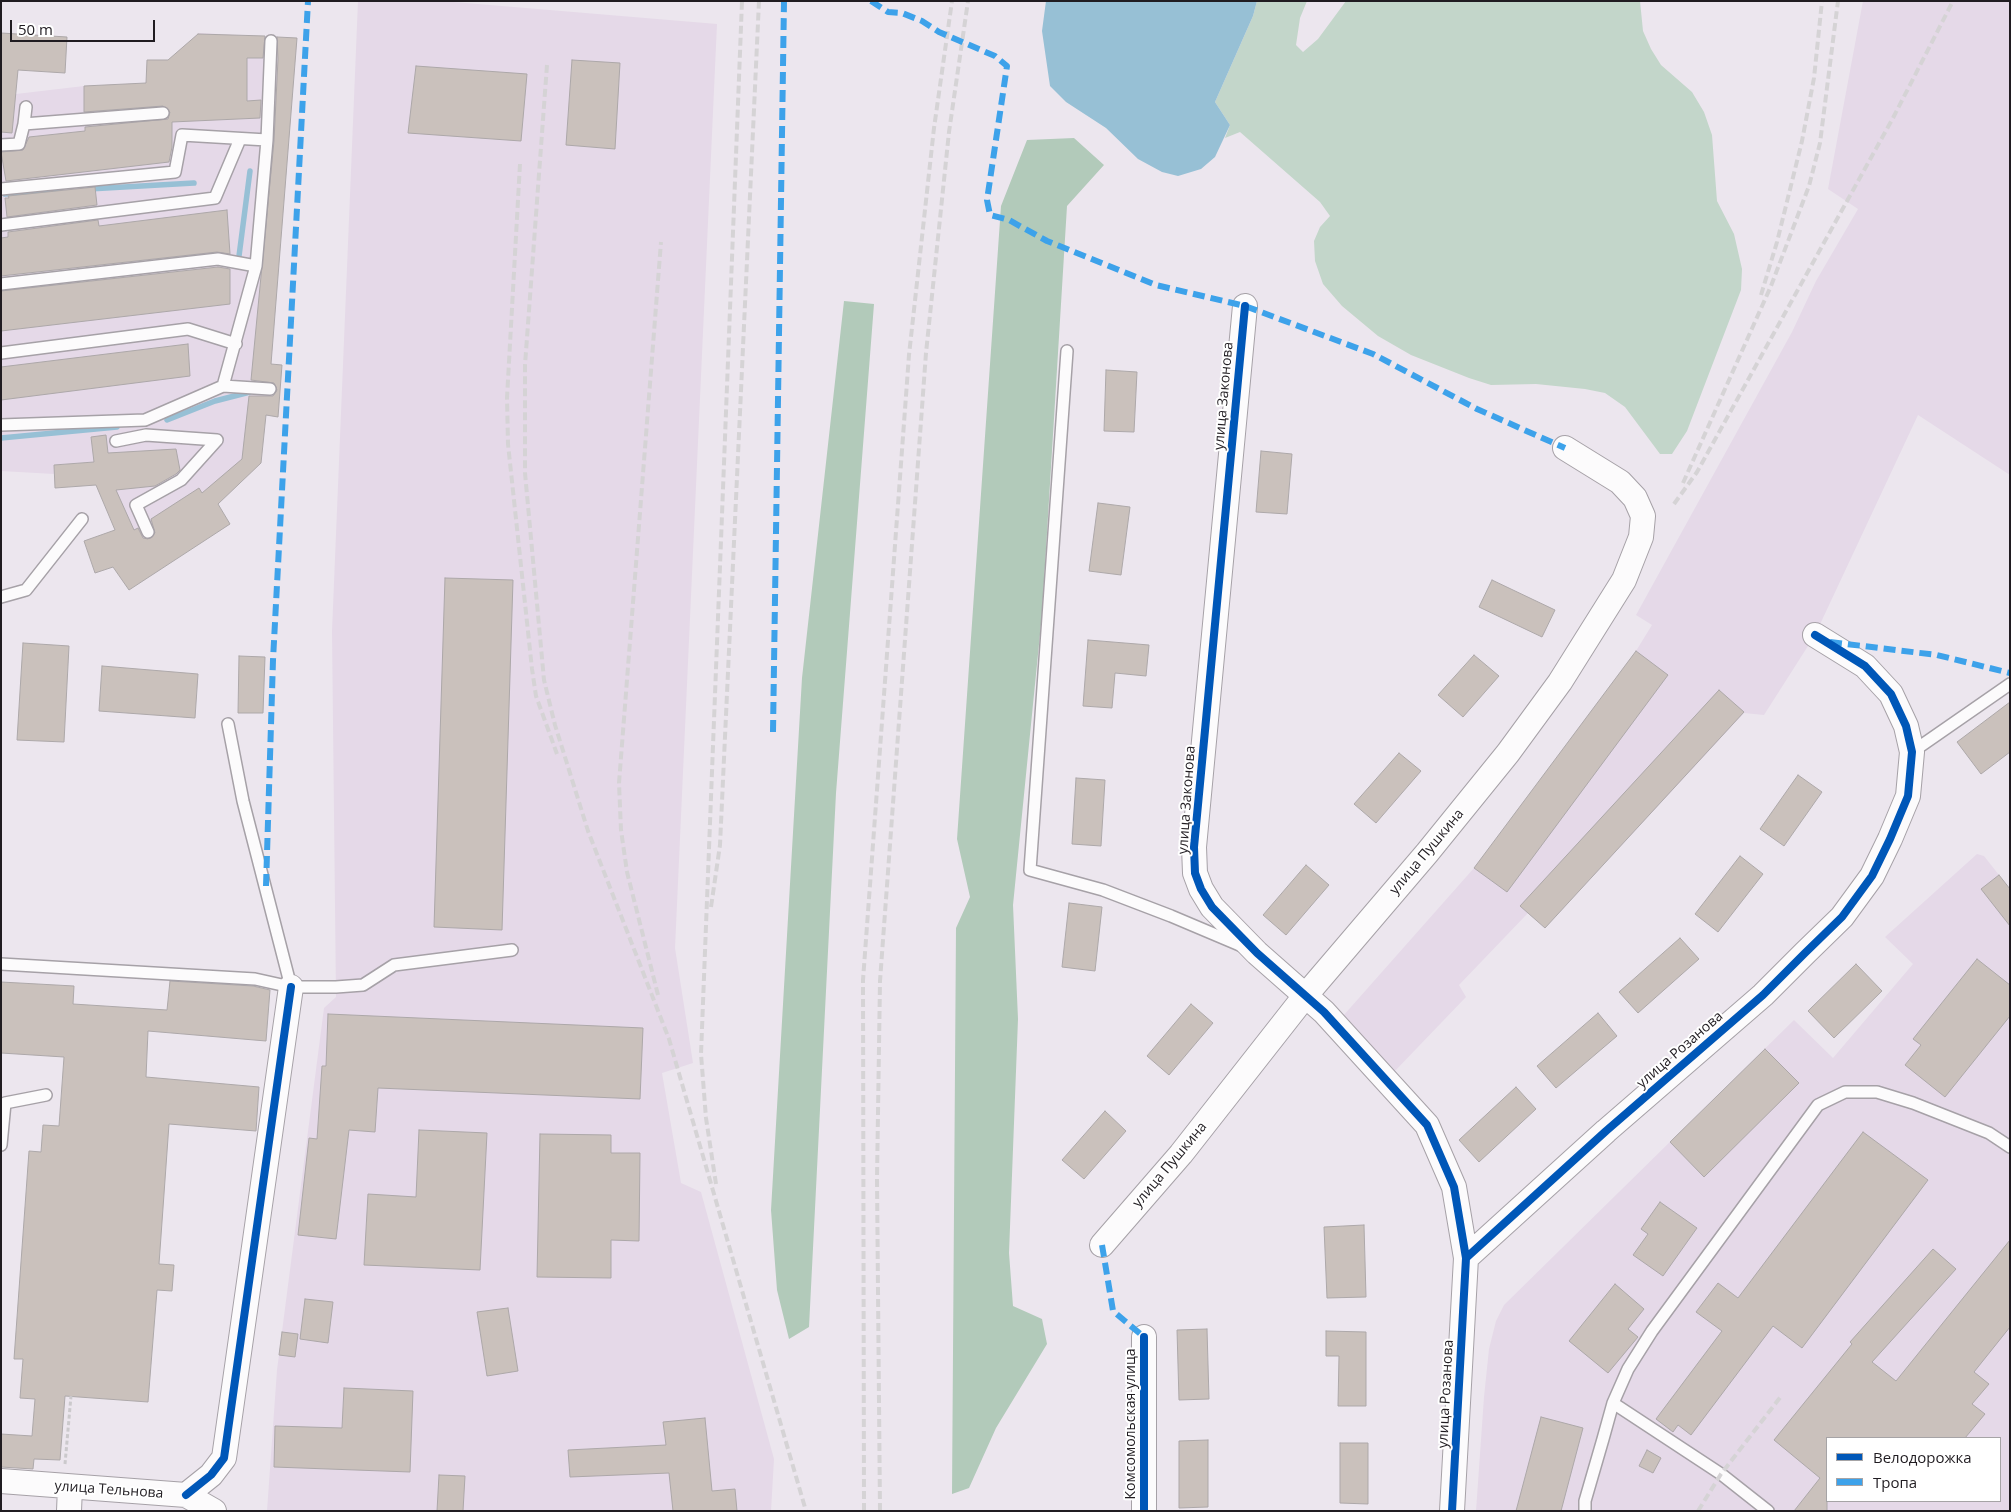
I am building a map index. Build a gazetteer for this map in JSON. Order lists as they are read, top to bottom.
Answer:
{
  "streets": {
    "street": [
      "улица Законова",
      "улица Пушкина",
      "улица Розанова",
      "Комсомольская улица",
      "улица Тельнова"
    ]
  },
  "crossings": [
    ["улица Законова", "улица Пушкина"],
    ["улица Законова", "улица Розанова"]
  ],
  "legend": ["Велодорожка", "Тропа"],
  "scale_bar": "50 m"
}
